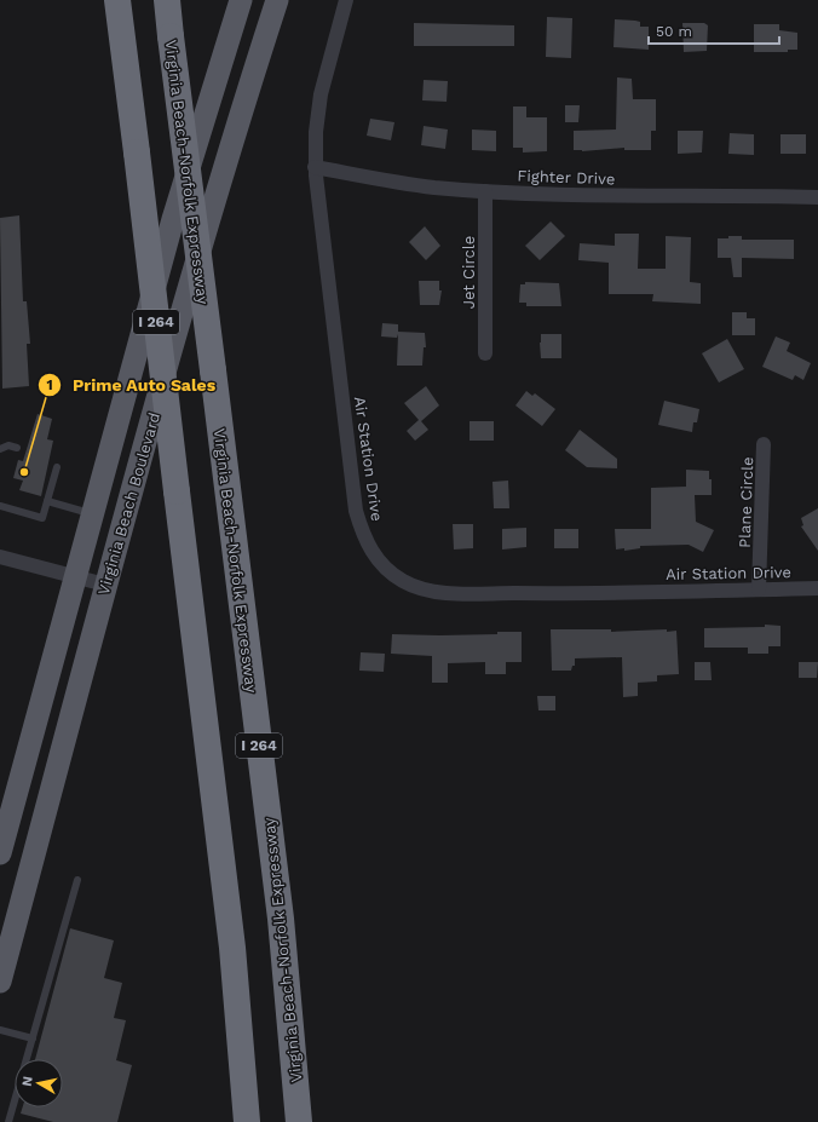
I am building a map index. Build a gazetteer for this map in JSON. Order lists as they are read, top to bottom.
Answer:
{
  "streets": {
    "highway": ["Virginia Beach-Norfolk Expressway", "I 264"],
    "main road": ["Virginia Beach Boulevard"],
    "street": [
      "Fighter Drive",
      "Jet Circle",
      "Air Station Drive",
      "Plane Circle"
    ]
  },
  "crossings": [
    ["Fighter Drive", "Jet Circle"],
    ["Fighter Drive", "Air Station Drive"],
    ["Air Station Drive", "Plane Circle"]
  ],
  "places": ["Prime Auto Sales"],
  "scale_bar": "50 m",
  "north": "left"
}
